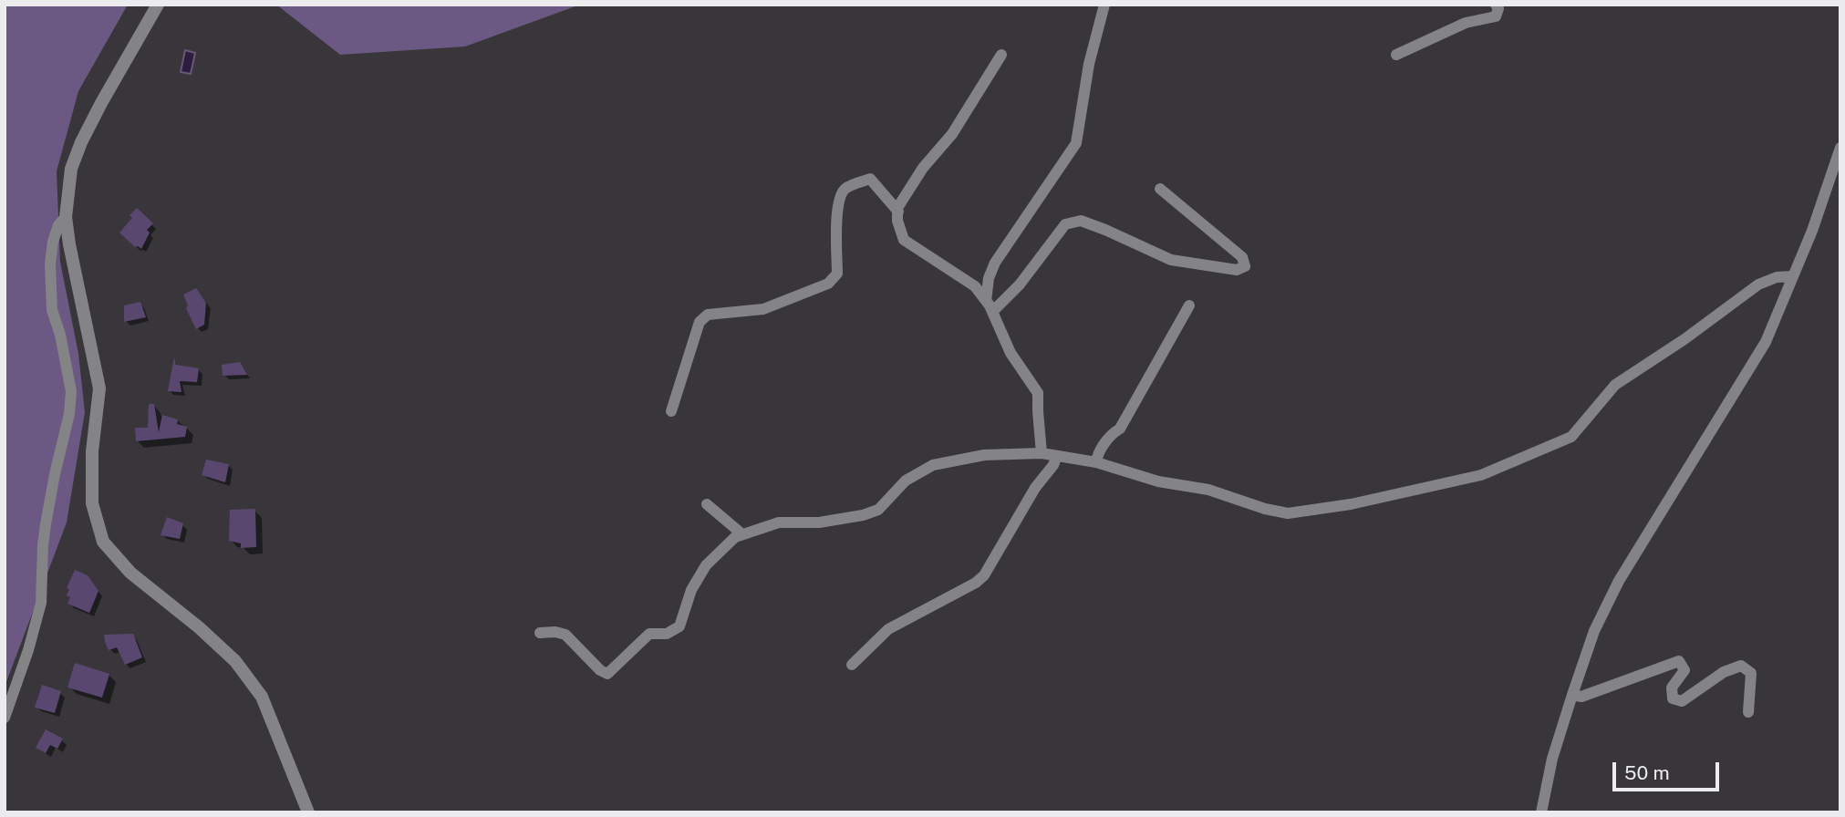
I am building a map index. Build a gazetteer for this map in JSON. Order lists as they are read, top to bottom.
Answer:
{
  "scale_bar": "50 m"
}
